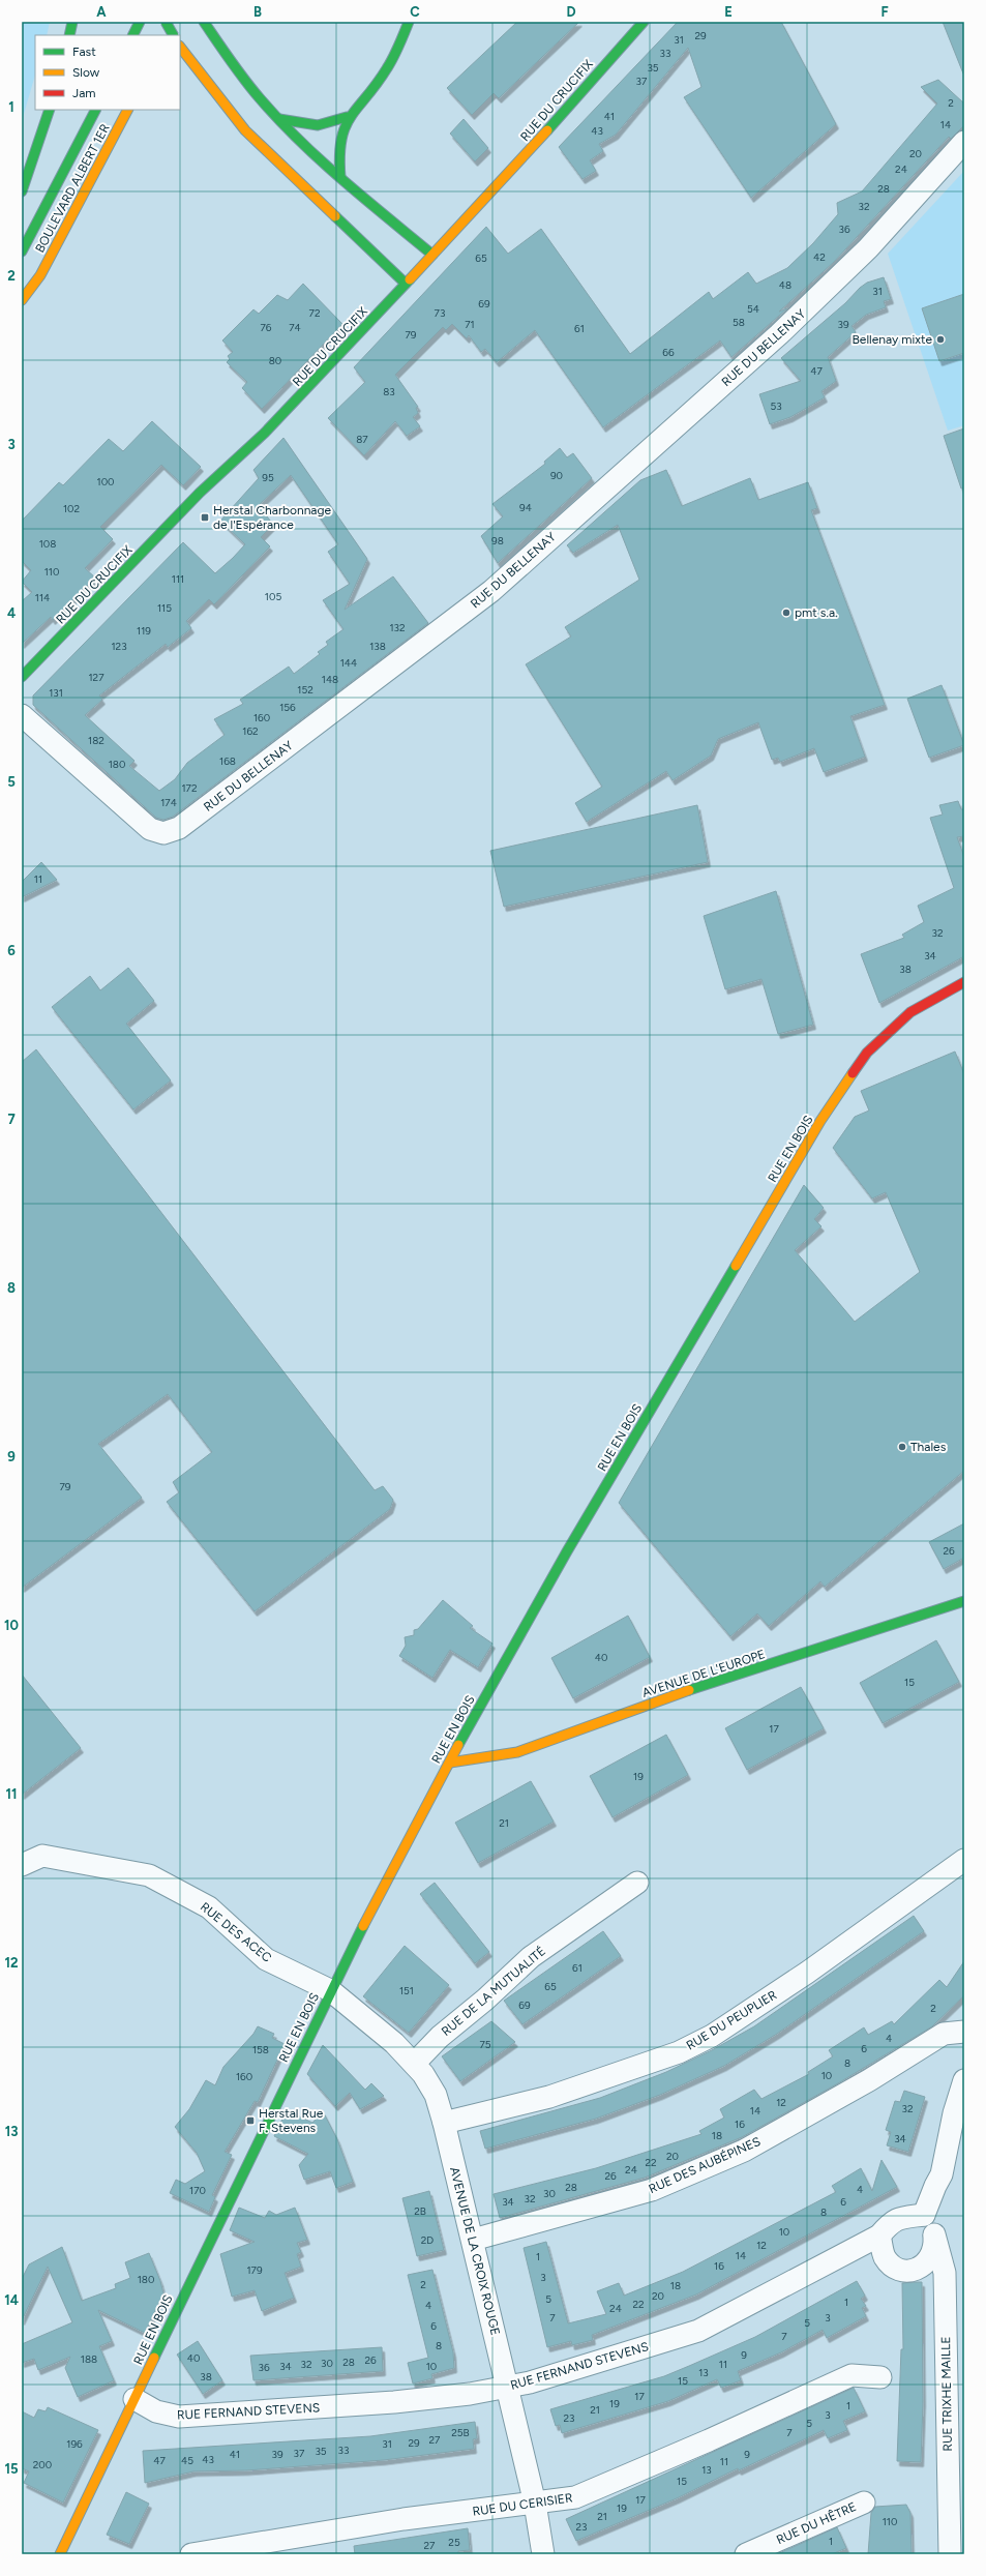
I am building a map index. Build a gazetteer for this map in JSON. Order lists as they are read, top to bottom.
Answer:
{
  "streets": {
    "street": [
      "RUE DU CRUCIFIX",
      "BOULEVARD ALBERT 1ER",
      "RUE DU BELLENAY",
      "RUE EN BOIS",
      "AVENUE DE L'EUROPE",
      "RUE DES ACEC",
      "RUE DE LA MUTUALITÉ",
      "RUE DU PEUPLIER",
      "RUE DES AUBÉPINES",
      "AVENUE DE LA CROIX ROUGE",
      "RUE FERNAND STEVENS",
      "RUE TRIXHE MAILLE",
      "RUE DU CERISIER",
      "RUE DU HÊTRE"
    ]
  },
  "crossings": [
    ["RUE EN BOIS", "AVENUE DE L'EUROPE"],
    ["RUE EN BOIS", "RUE DES ACEC"],
    ["RUE EN BOIS", "AVENUE DE LA CROIX ROUGE"],
    ["RUE EN BOIS", "RUE FERNAND STEVENS"],
    ["RUE DES ACEC", "AVENUE DE LA CROIX ROUGE"],
    ["RUE DE LA MUTUALITÉ", "AVENUE DE LA CROIX ROUGE"],
    ["RUE DU PEUPLIER", "AVENUE DE LA CROIX ROUGE"],
    ["RUE DES AUBÉPINES", "AVENUE DE LA CROIX ROUGE"],
    ["AVENUE DE LA CROIX ROUGE", "RUE FERNAND STEVENS"],
    ["AVENUE DE LA CROIX ROUGE", "RUE DU CERISIER"],
    ["RUE FERNAND STEVENS", "RUE TRIXHE MAILLE"]
  ],
  "places": {
    "other": ["Bellenay mixte", "pmt s.a.", "Thales"],
    "transit": ["Herstal Charbonnage de l'Espérance", "Herstal Rue F. Stevens"]
  },
  "house_numbers": [
    "29",
    "31",
    "33",
    "35",
    "37",
    "2",
    "41",
    "14",
    "43",
    "20",
    "24",
    "28",
    "32",
    "36",
    "42",
    "65",
    "48",
    "31",
    "69",
    "54",
    "72",
    "73",
    "58",
    "71",
    "39",
    "76",
    "74",
    "61",
    "79",
    "66",
    "80",
    "47",
    "83",
    "53",
    "87",
    "90",
    "95",
    "100",
    "94",
    "102",
    "98",
    "108",
    "110",
    "111",
    "105",
    "114",
    "115",
    "132",
    "119",
    "123",
    "138",
    "144",
    "127",
    "148",
    "152",
    "131",
    "156",
    "160",
    "162",
    "182",
    "168",
    "180",
    "172",
    "174",
    "11",
    "32",
    "34",
    "38",
    "79",
    "26",
    "40",
    "15",
    "17",
    "19",
    "21",
    "61",
    "65",
    "151",
    "69",
    "2",
    "4",
    "75",
    "6",
    "158",
    "8",
    "10",
    "160",
    "12",
    "32",
    "14",
    "16",
    "18",
    "34",
    "20",
    "22",
    "24",
    "26",
    "28",
    "4",
    "170",
    "30",
    "32",
    "34",
    "6",
    "2B",
    "8",
    "10",
    "2D",
    "12",
    "14",
    "1",
    "16",
    "179",
    "3",
    "180",
    "2",
    "18",
    "20",
    "5",
    "1",
    "22",
    "4",
    "24",
    "7",
    "3",
    "5",
    "6",
    "7",
    "8",
    "9",
    "40",
    "188",
    "26",
    "28",
    "30",
    "32",
    "11",
    "34",
    "10",
    "36",
    "13",
    "38",
    "15",
    "17",
    "19",
    "1",
    "21",
    "3",
    "23",
    "5",
    "25B",
    "7",
    "27",
    "29",
    "196",
    "31",
    "33",
    "35",
    "37",
    "41",
    "39",
    "9",
    "43",
    "47",
    "45",
    "11",
    "200",
    "13",
    "15",
    "17",
    "19",
    "21",
    "110",
    "23",
    "1",
    "25",
    "27"
  ],
  "legend": ["Fast", "Slow", "Jam"],
  "grid": {
    "columns": [
      "A",
      "B",
      "C",
      "D",
      "E",
      "F"
    ],
    "rows": [
      "1",
      "2",
      "3",
      "4",
      "5",
      "6",
      "7",
      "8",
      "9",
      "10",
      "11",
      "12",
      "13",
      "14",
      "15"
    ]
  }
}
